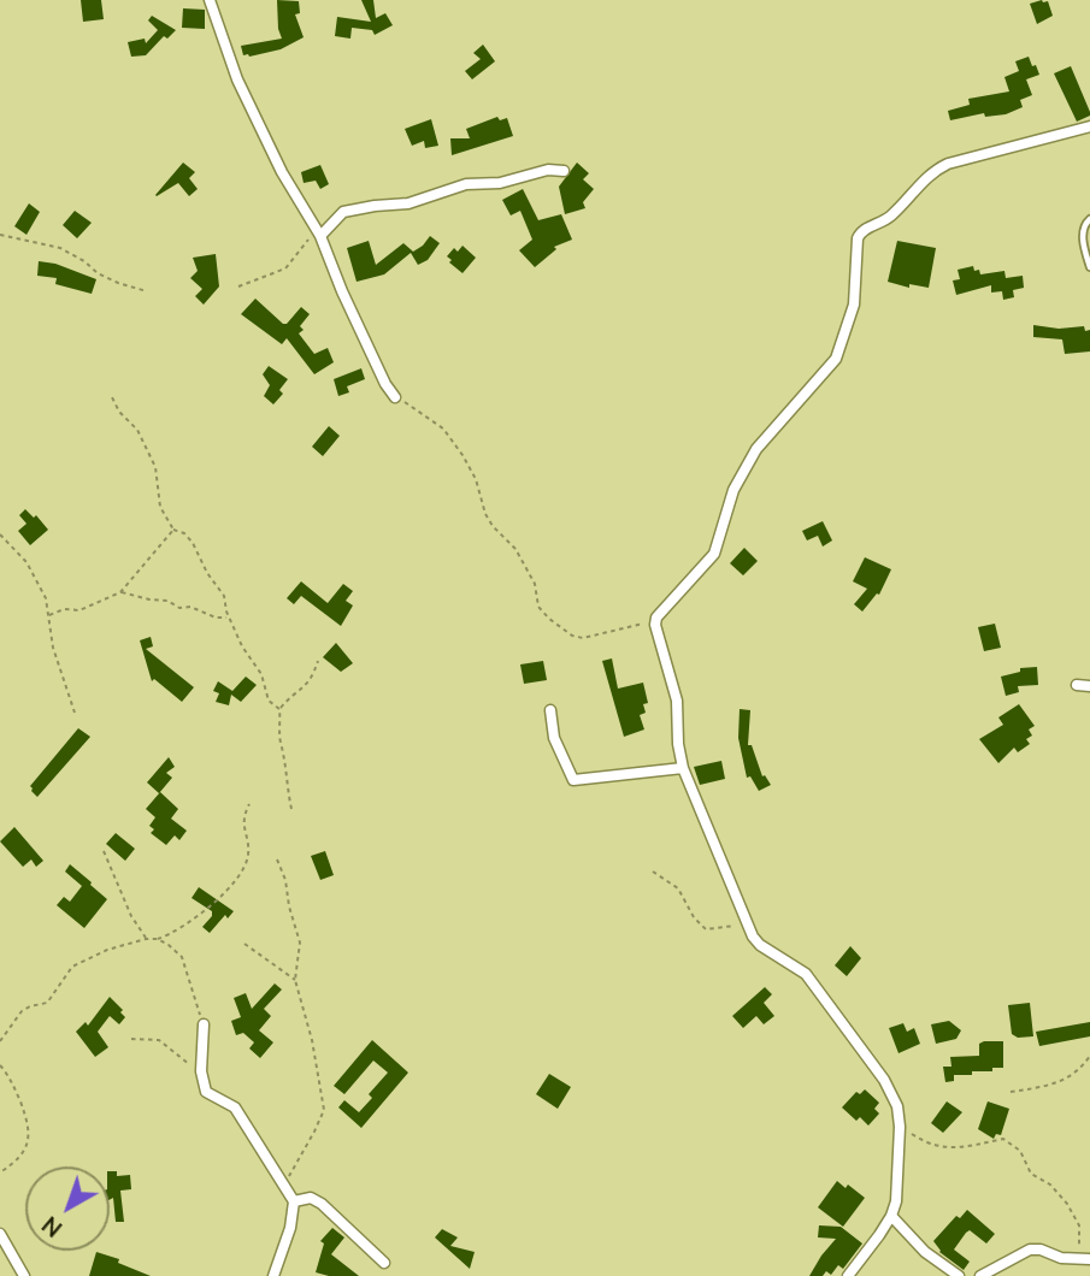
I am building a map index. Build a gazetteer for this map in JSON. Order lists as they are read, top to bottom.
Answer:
{
  "north": "bottom left"
}
